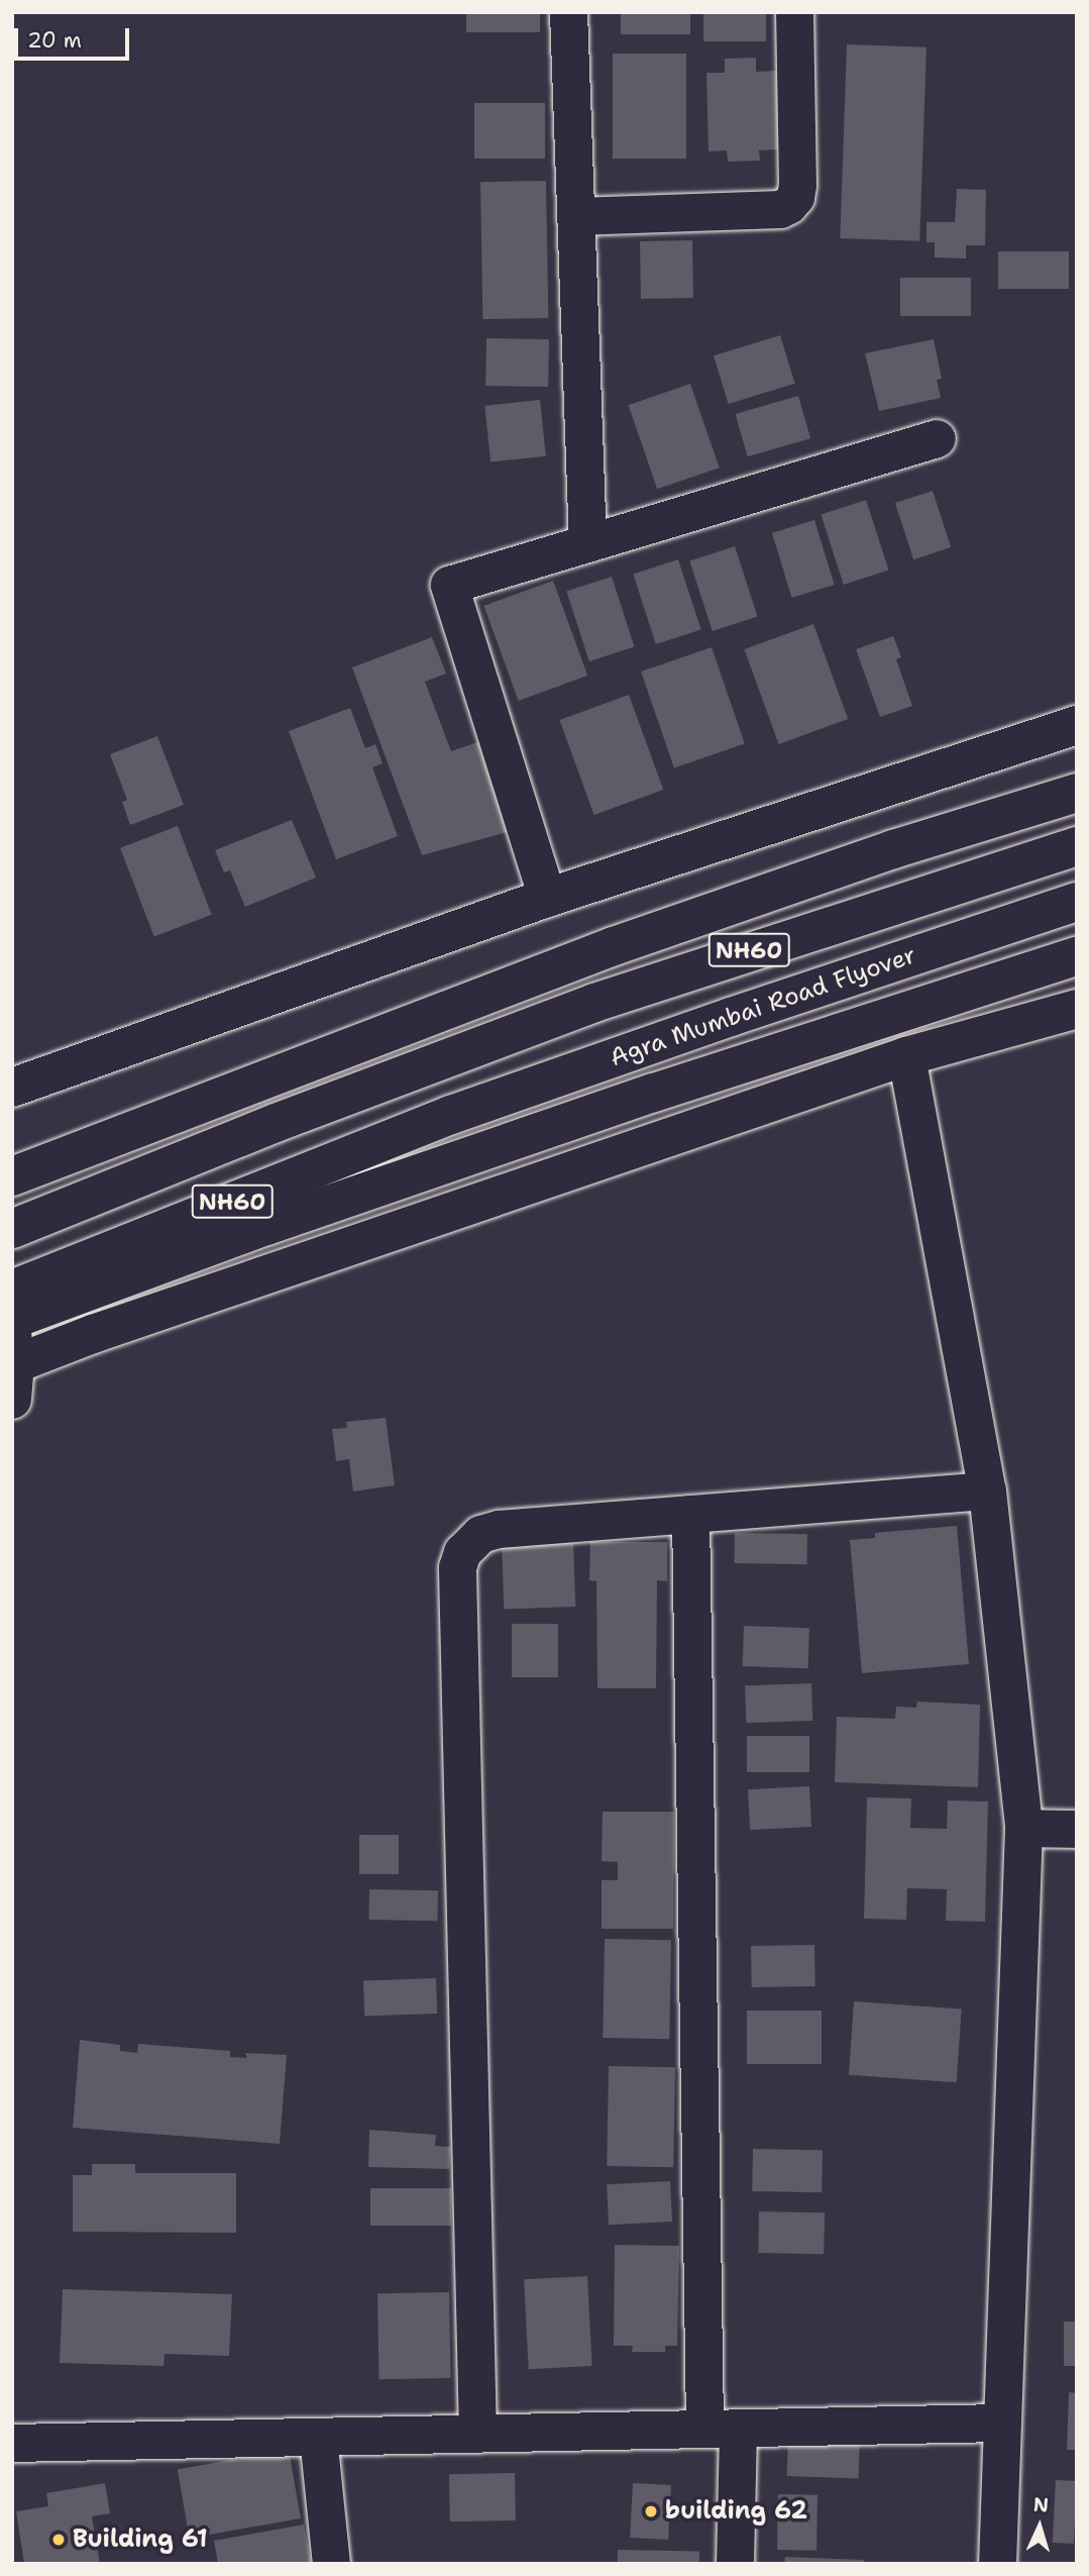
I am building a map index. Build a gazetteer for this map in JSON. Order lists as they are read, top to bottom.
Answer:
{
  "streets": {
    "main road": ["NH60", "Agra Mumbai Road Flyover"]
  },
  "places": ["building 62", "Building 61"],
  "scale_bar": "20 m",
  "north": "top"
}
